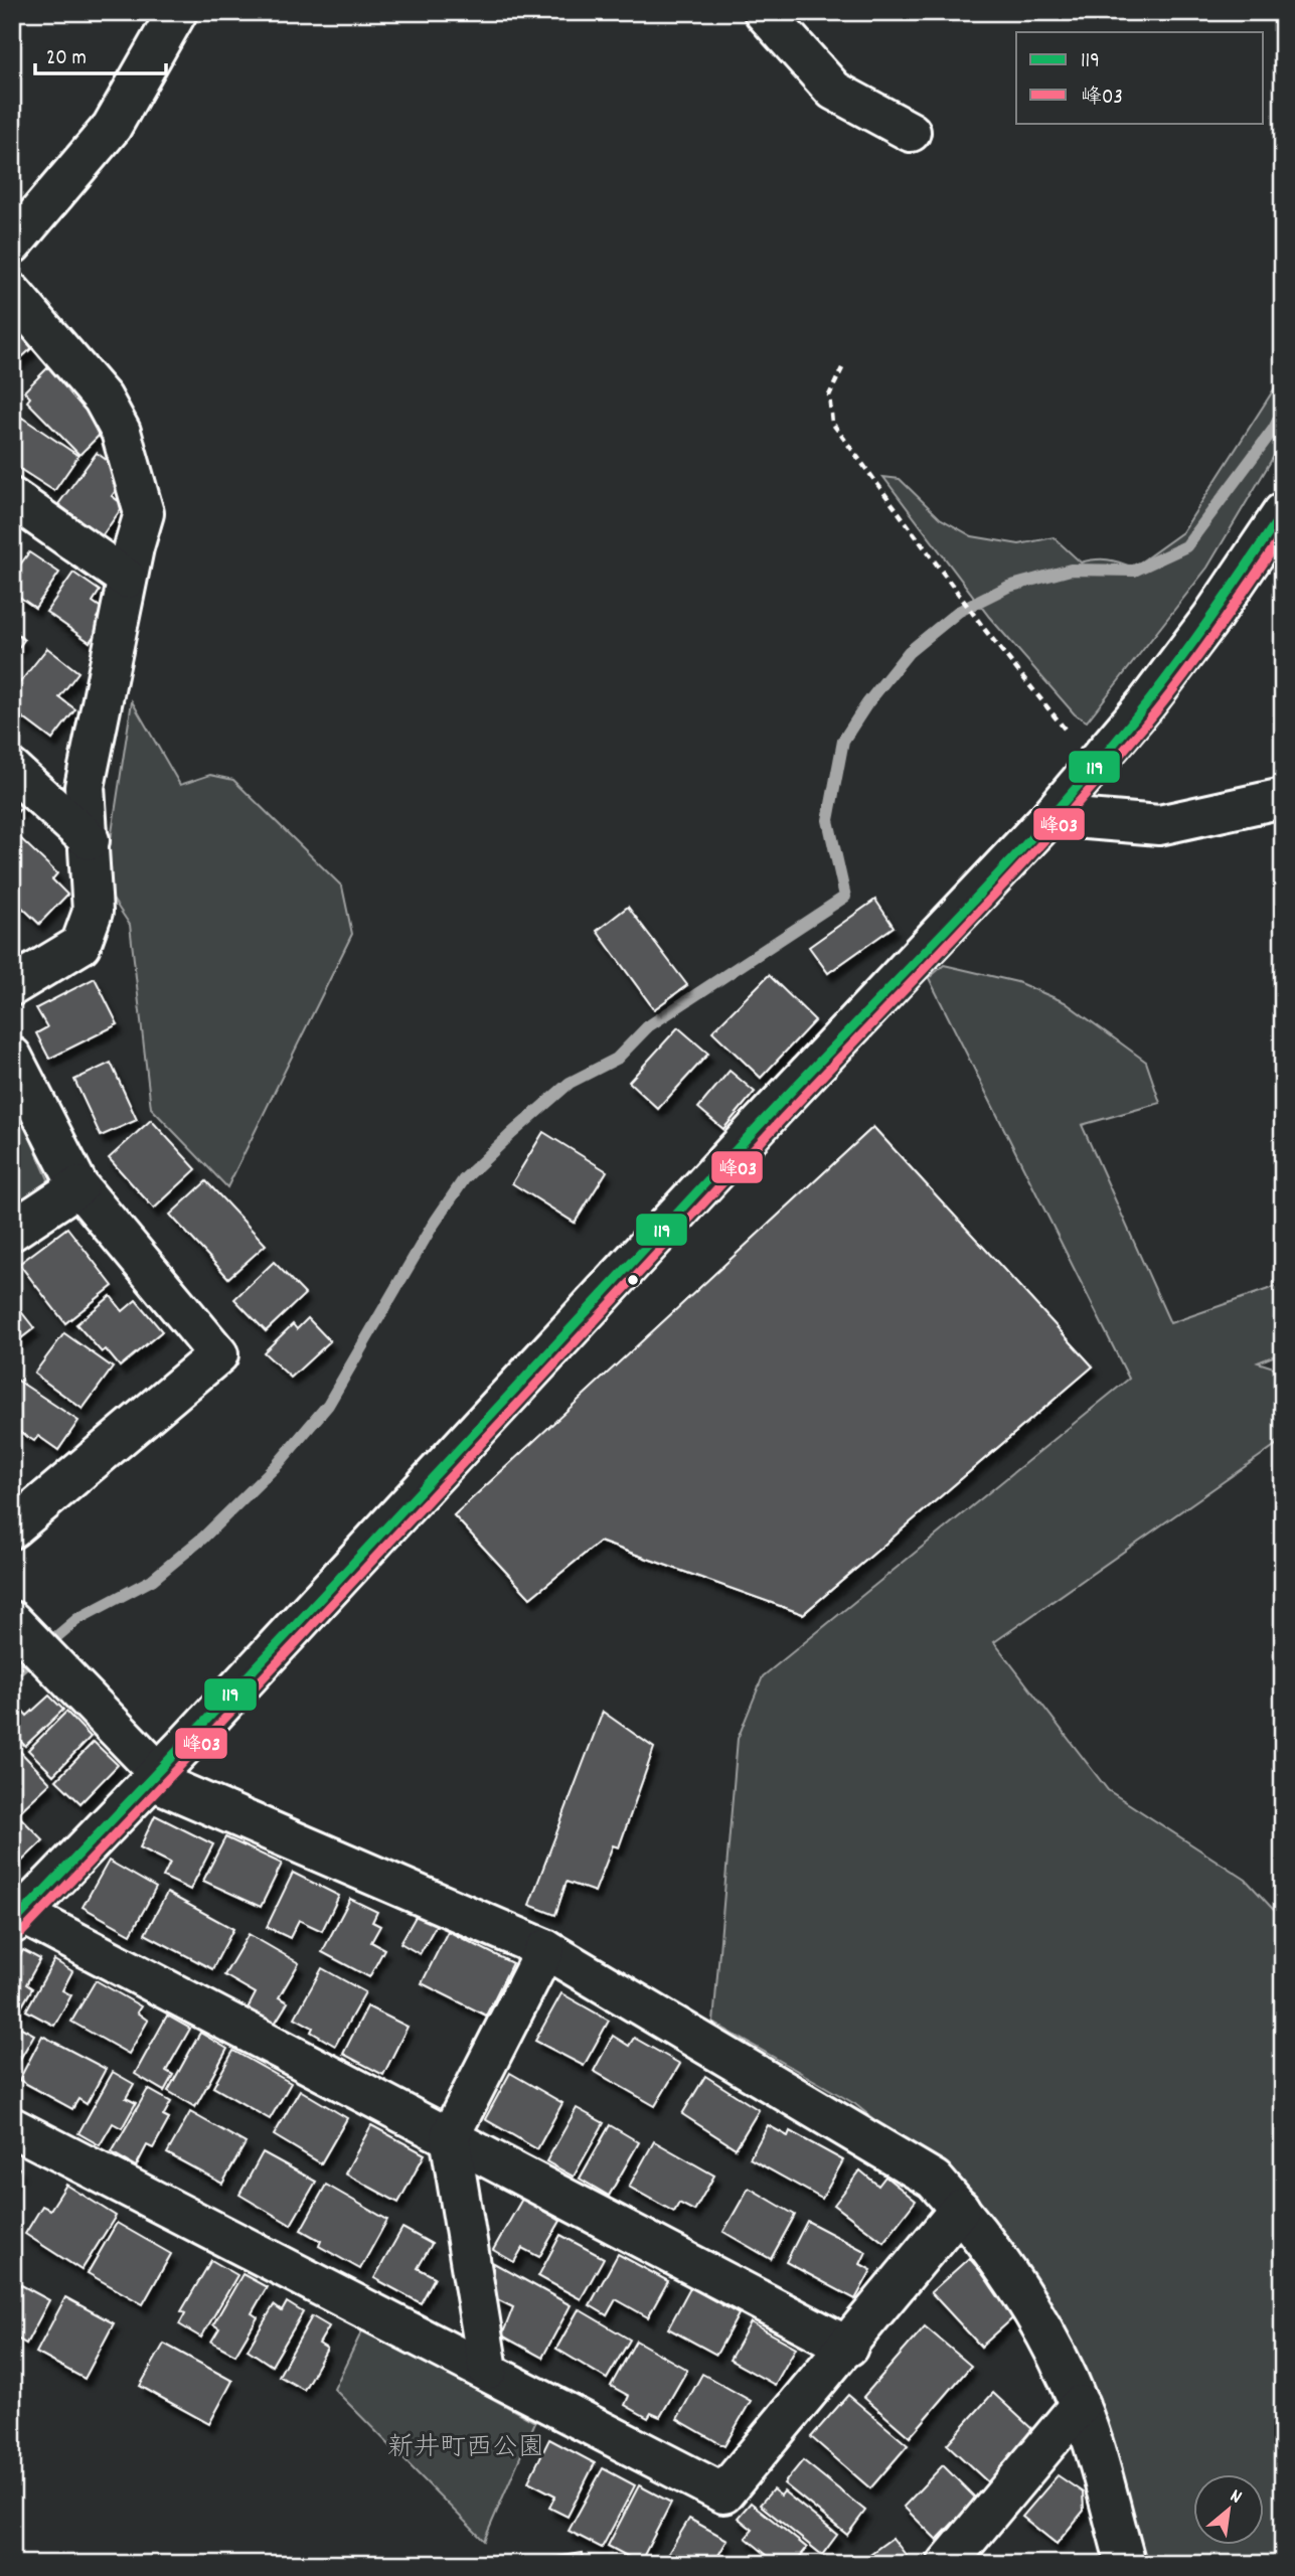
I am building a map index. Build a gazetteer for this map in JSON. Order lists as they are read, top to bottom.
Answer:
{
  "parks": ["新井町西公園"],
  "lines": ["transit line 119", "transit line 峰03"],
  "legend": ["119", "峰03"],
  "scale_bar": "20 m",
  "north": "top right"
}
